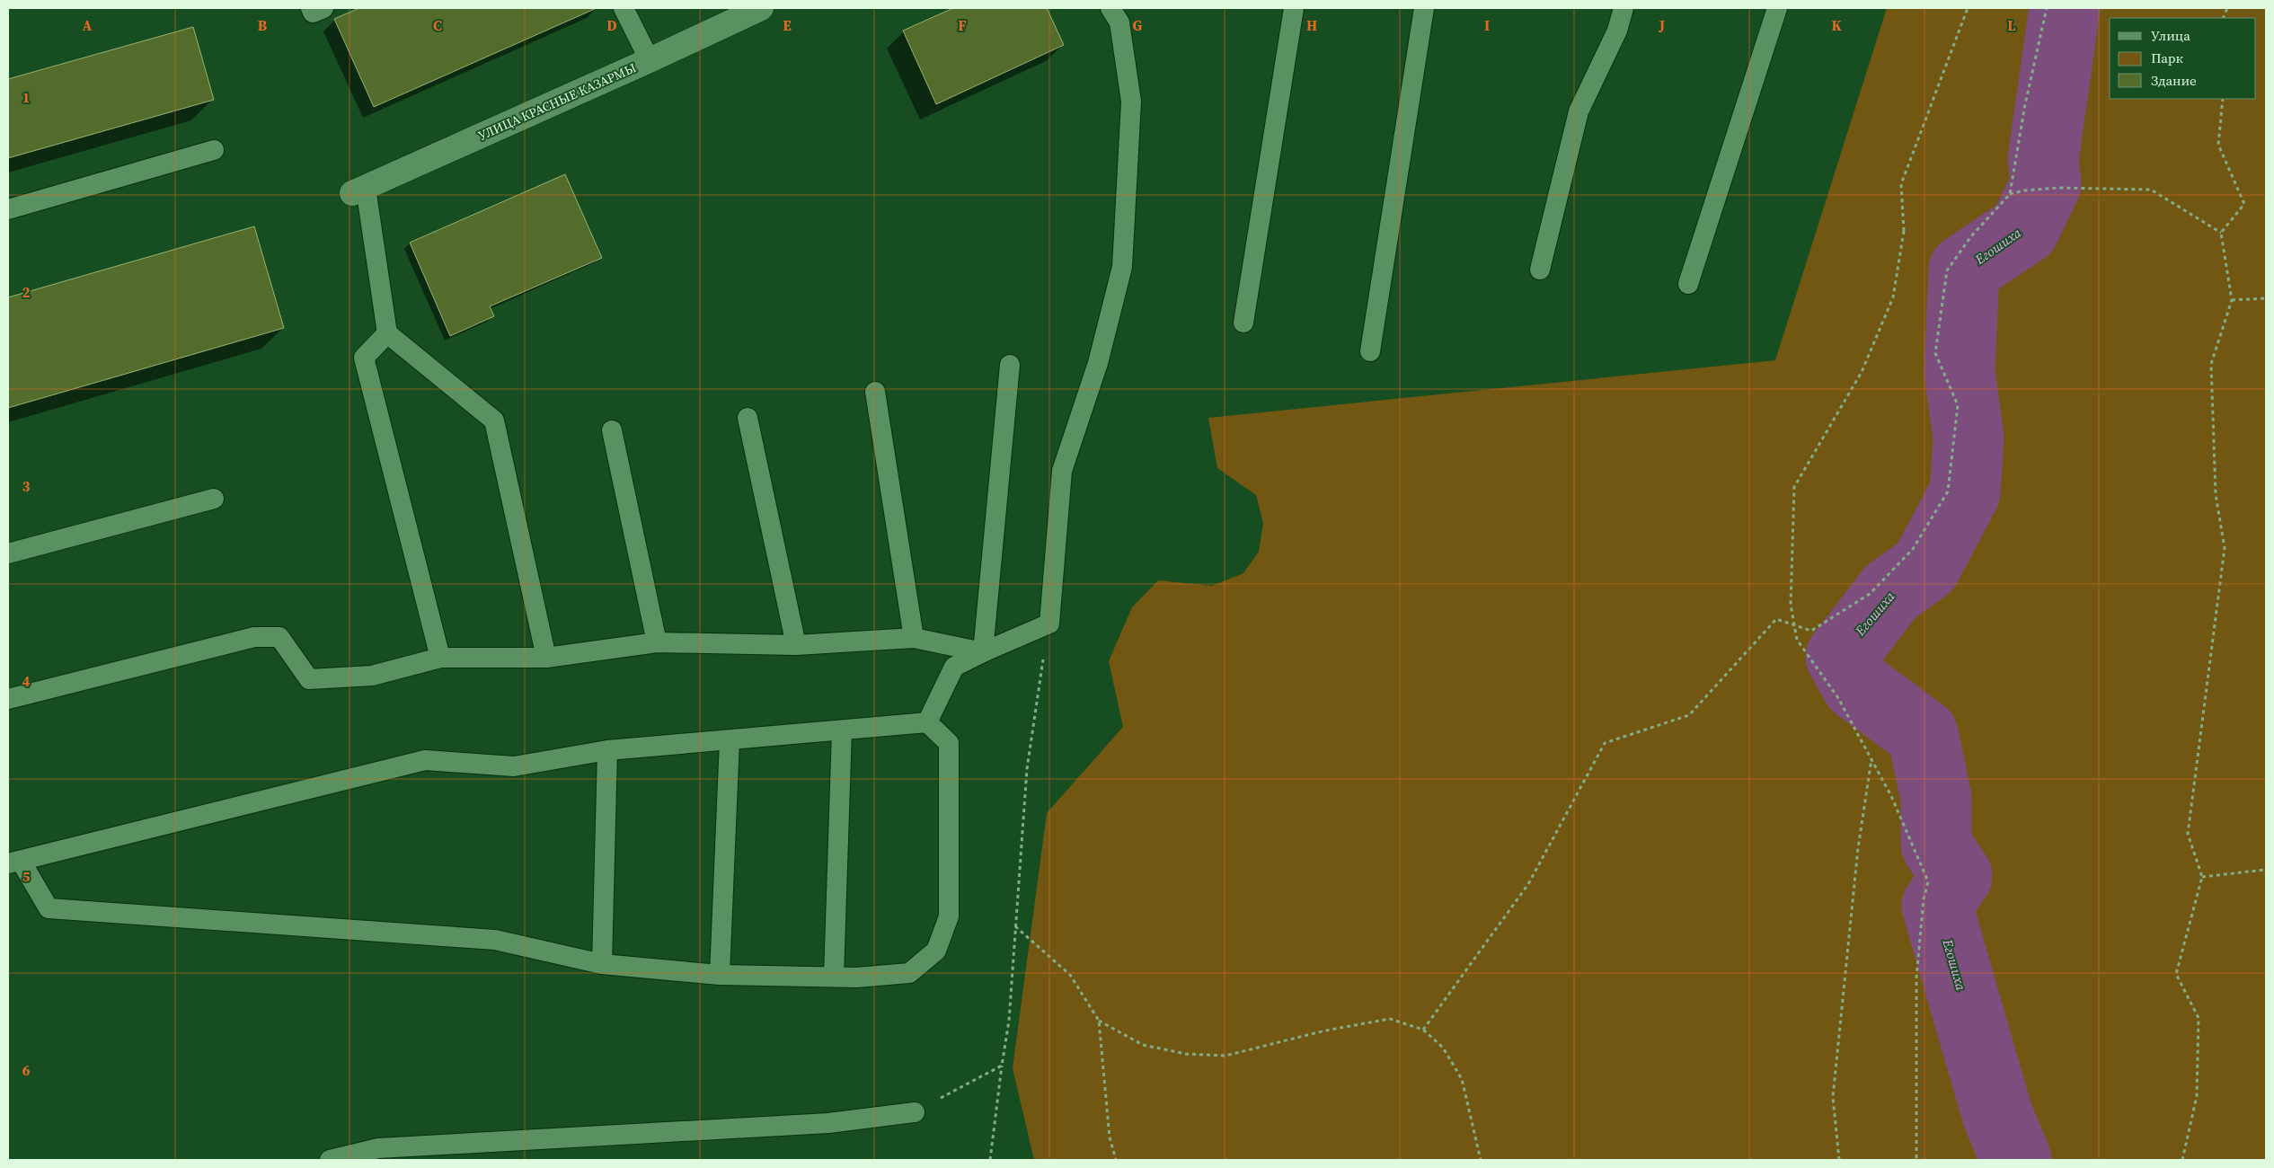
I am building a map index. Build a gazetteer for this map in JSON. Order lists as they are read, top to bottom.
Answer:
{
  "streets": {
    "street": ["УЛИЦА КРАСНЫЕ КАЗАРМЫ"]
  },
  "water": ["Егошиха"],
  "legend": ["Улица", "Парк", "Здание"],
  "grid": {
    "columns": [
      "A",
      "B",
      "C",
      "D",
      "E",
      "F",
      "G",
      "H",
      "I",
      "J",
      "K",
      "L"
    ],
    "rows": [
      "1",
      "2",
      "3",
      "4",
      "5",
      "6"
    ]
  }
}
